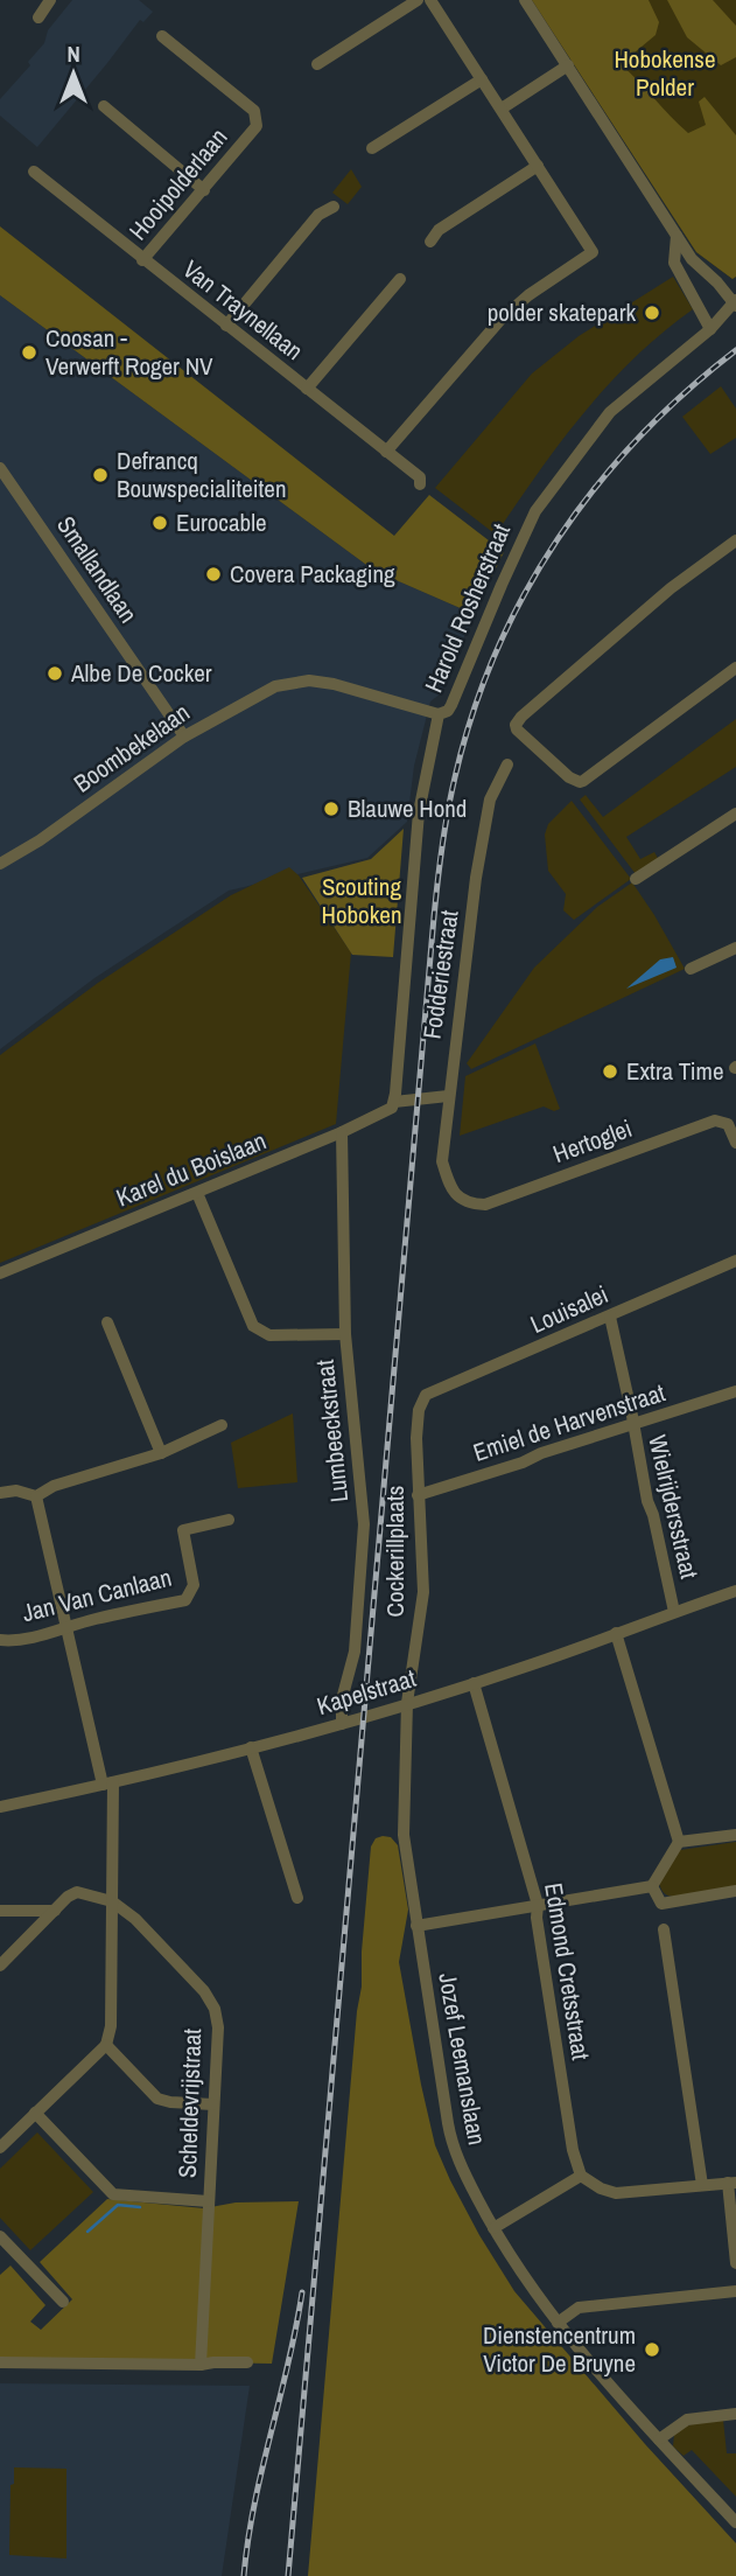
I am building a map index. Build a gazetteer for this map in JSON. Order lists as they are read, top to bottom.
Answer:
{
  "streets": {
    "street": [
      "Hooipolderlaan",
      "Van Traynellaan",
      "Smallandlaan",
      "Harold Rosherstraat",
      "Boombekelaan",
      "Fodderiestraat",
      "Hertoglei",
      "Karel du Boislaan",
      "Louisalei",
      "Emiel de Harvenstraat",
      "Lumbeeckstraat",
      "Wielrijdersstraat",
      "Cockerillplaats",
      "Jan Van Canlaan",
      "Kapelstraat",
      "Edmond Cretsstraat",
      "Jozef Leemanslaan",
      "Scheldevrijstraat"
    ]
  },
  "crossings": [
    ["Hooipolderlaan", "Van Traynellaan"],
    ["Smallandlaan", "Boombekelaan"],
    ["Harold Rosherstraat", "Boombekelaan"],
    ["Harold Rosherstraat", "Karel du Boislaan"],
    ["Fodderiestraat", "Hertoglei"],
    ["Karel du Boislaan", "Lumbeeckstraat"],
    ["Louisalei", "Wielrijdersstraat"],
    ["Louisalei", "Cockerillplaats"],
    ["Emiel de Harvenstraat", "Wielrijdersstraat"],
    ["Emiel de Harvenstraat", "Cockerillplaats"],
    ["Lumbeeckstraat", "Kapelstraat"],
    ["Wielrijdersstraat", "Kapelstraat"],
    ["Cockerillplaats", "Kapelstraat"],
    ["Cockerillplaats", "Jozef Leemanslaan"],
    ["Kapelstraat", "Edmond Cretsstraat"],
    ["Kapelstraat", "Jozef Leemanslaan"]
  ],
  "parks": ["Hobokense Polder", "Scouting Hoboken"],
  "places": [
    "polder skatepark",
    "Coosan - Verwerft Roger NV",
    "Defrancq Bouwspecialiteiten",
    "Eurocable",
    "Covera Packaging",
    "Albe De Cocker",
    "Blauwe Hond",
    "Extra Time",
    "Dienstencentrum Victor De Bruyne"
  ],
  "north": "top"
}
